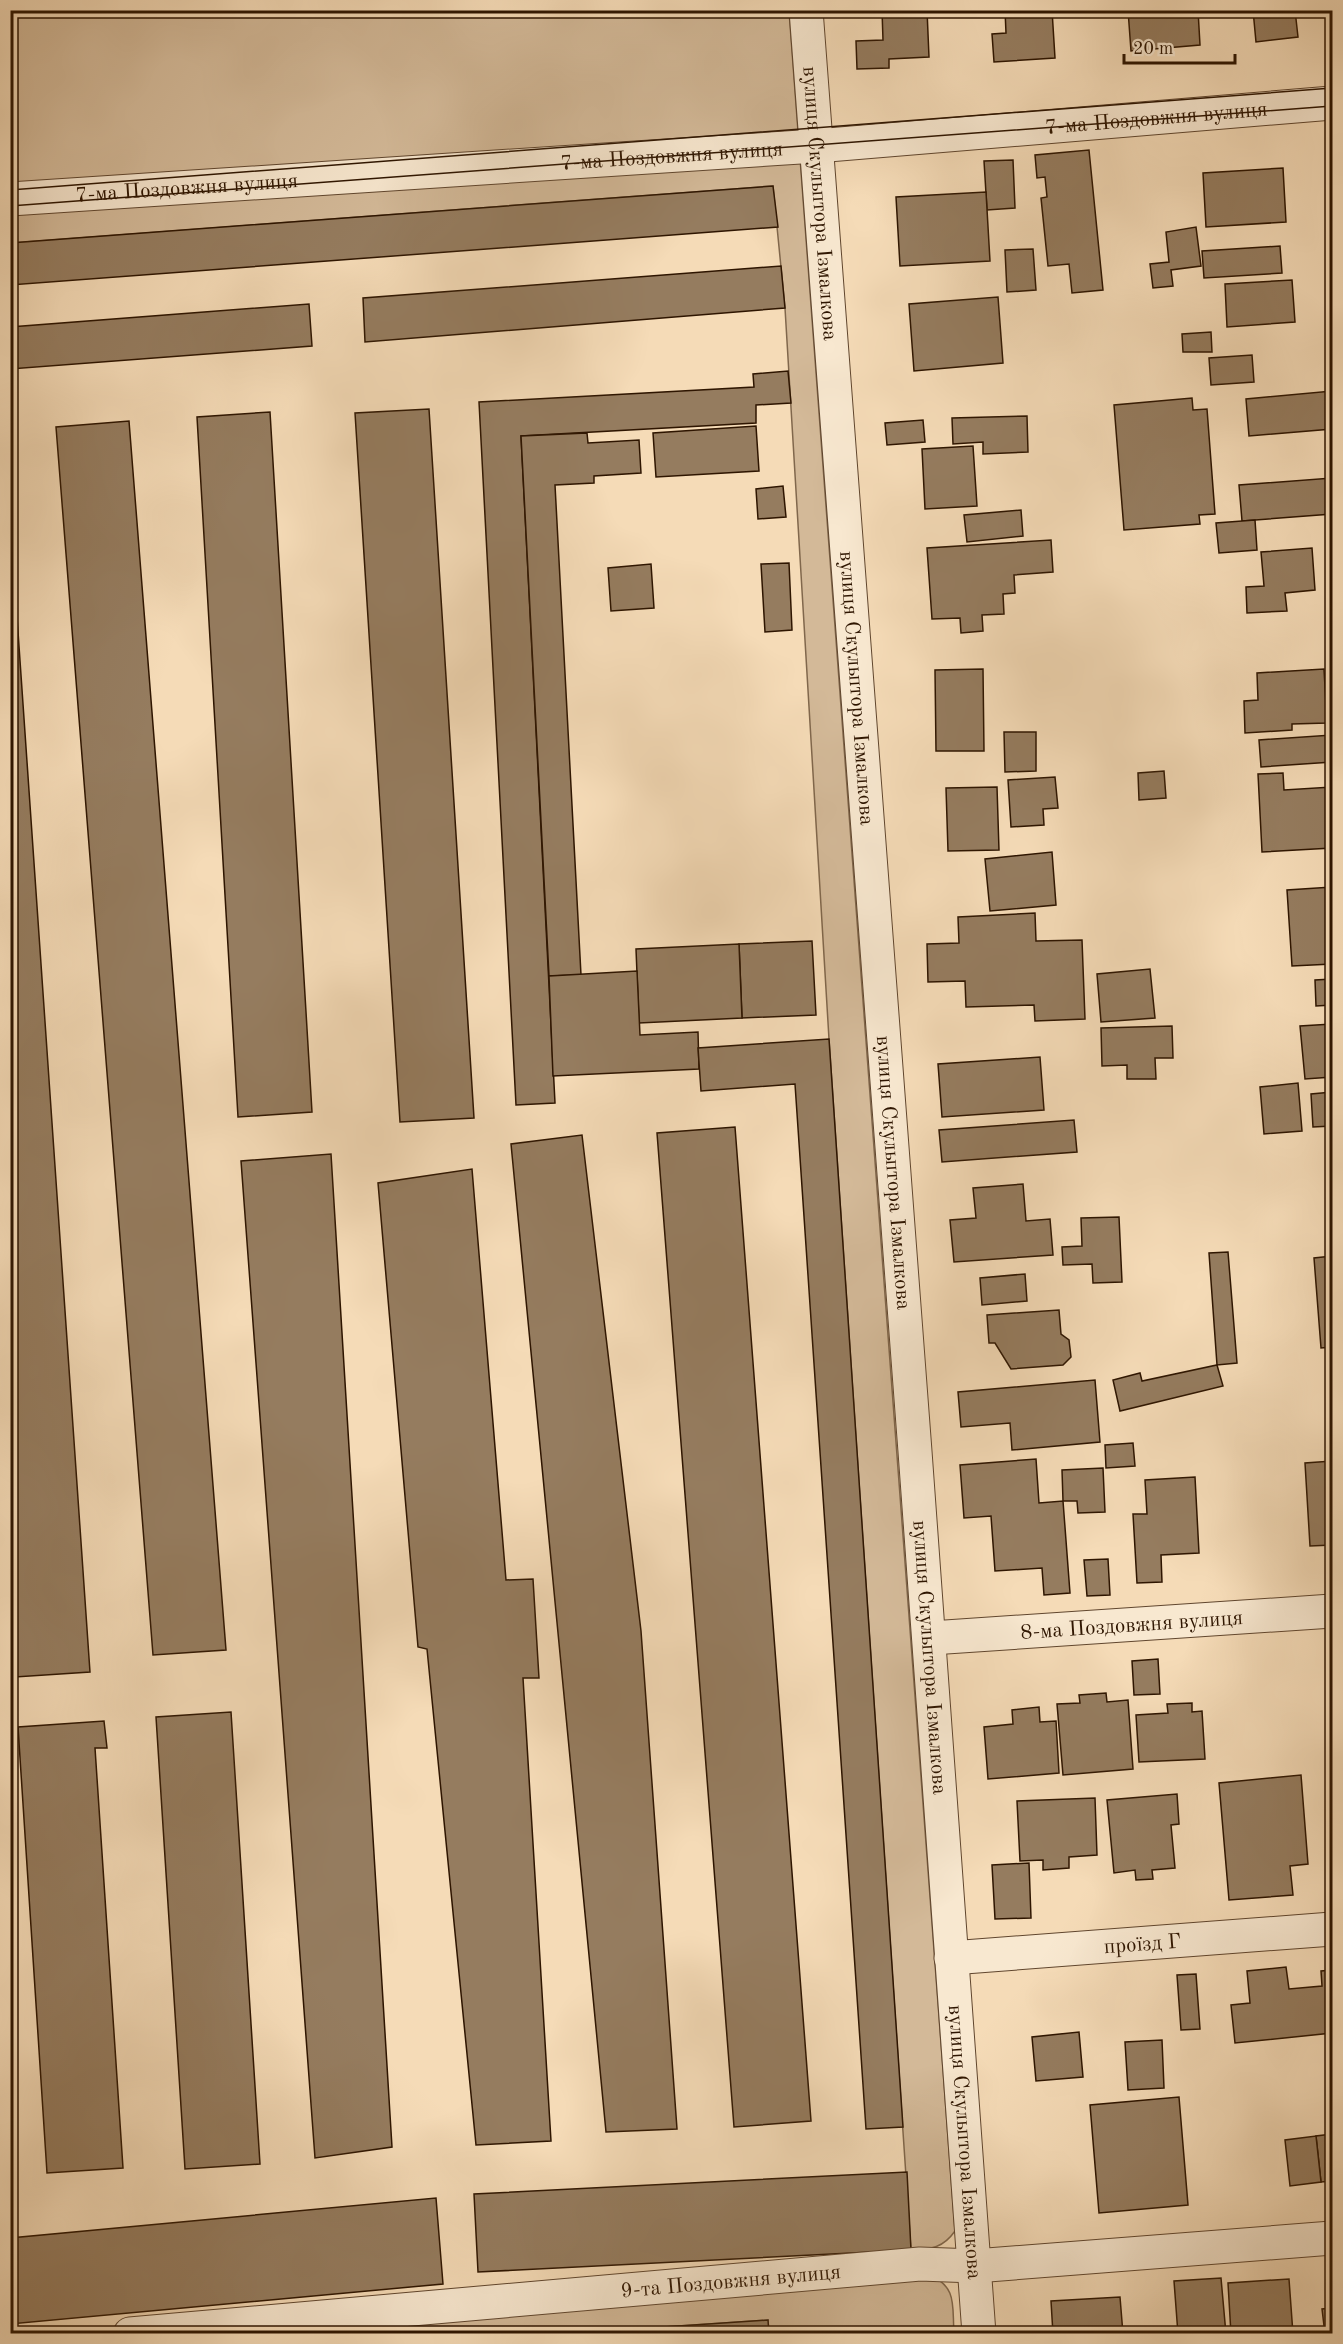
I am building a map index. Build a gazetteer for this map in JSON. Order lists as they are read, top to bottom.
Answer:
{
  "streets": {
    "street": [
      "7-ма Поздовжня вулиця",
      "вулиця Скульптора Ізмалкова",
      "8-ма Поздовжня вулиця",
      "проїзд Г",
      "9-та Поздовжня вулиця"
    ]
  },
  "crossings": [
    ["7-ма Поздовжня вулиця", "вулиця Скульптора Ізмалкова"],
    ["вулиця Скульптора Ізмалкова", "8-ма Поздовжня вулиця"],
    ["вулиця Скульптора Ізмалкова", "проїзд Г"],
    ["вулиця Скульптора Ізмалкова", "9-та Поздовжня вулиця"]
  ],
  "scale_bar": "20 m"
}
